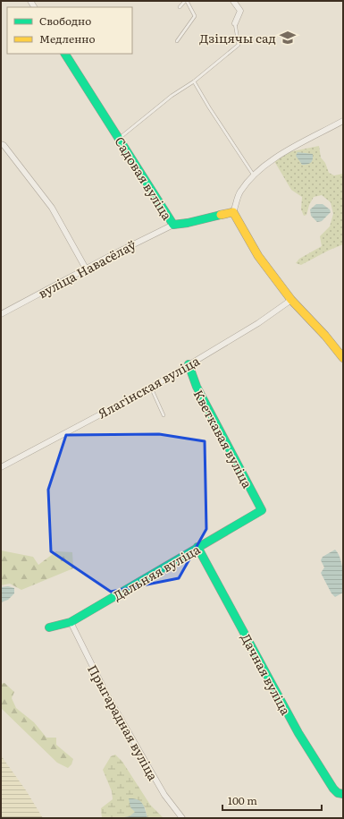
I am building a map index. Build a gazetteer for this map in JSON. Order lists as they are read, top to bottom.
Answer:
{
  "streets": {
    "street": [
      "Садовая вуліца",
      "вуліца Навасёлаў",
      "Ялагінская вуліца",
      "Кветкавая вуліца",
      "Дальняя вуліца",
      "Дачная вуліца",
      "Прыгарадная вуліца"
    ]
  },
  "crossings": [
    ["Садовая вуліца", "вуліца Навасёлаў"],
    ["Ялагінская вуліца", "Кветкавая вуліца"],
    ["Кветкавая вуліца", "Дальняя вуліца"],
    ["Дальняя вуліца", "Дачная вуліца"],
    ["Дальняя вуліца", "Прыгарадная вуліца"]
  ],
  "places": {
    "school or university": ["Дзіцячы сад"]
  },
  "legend": ["Свободно", "Медленно"],
  "scale_bar": "100 m"
}
